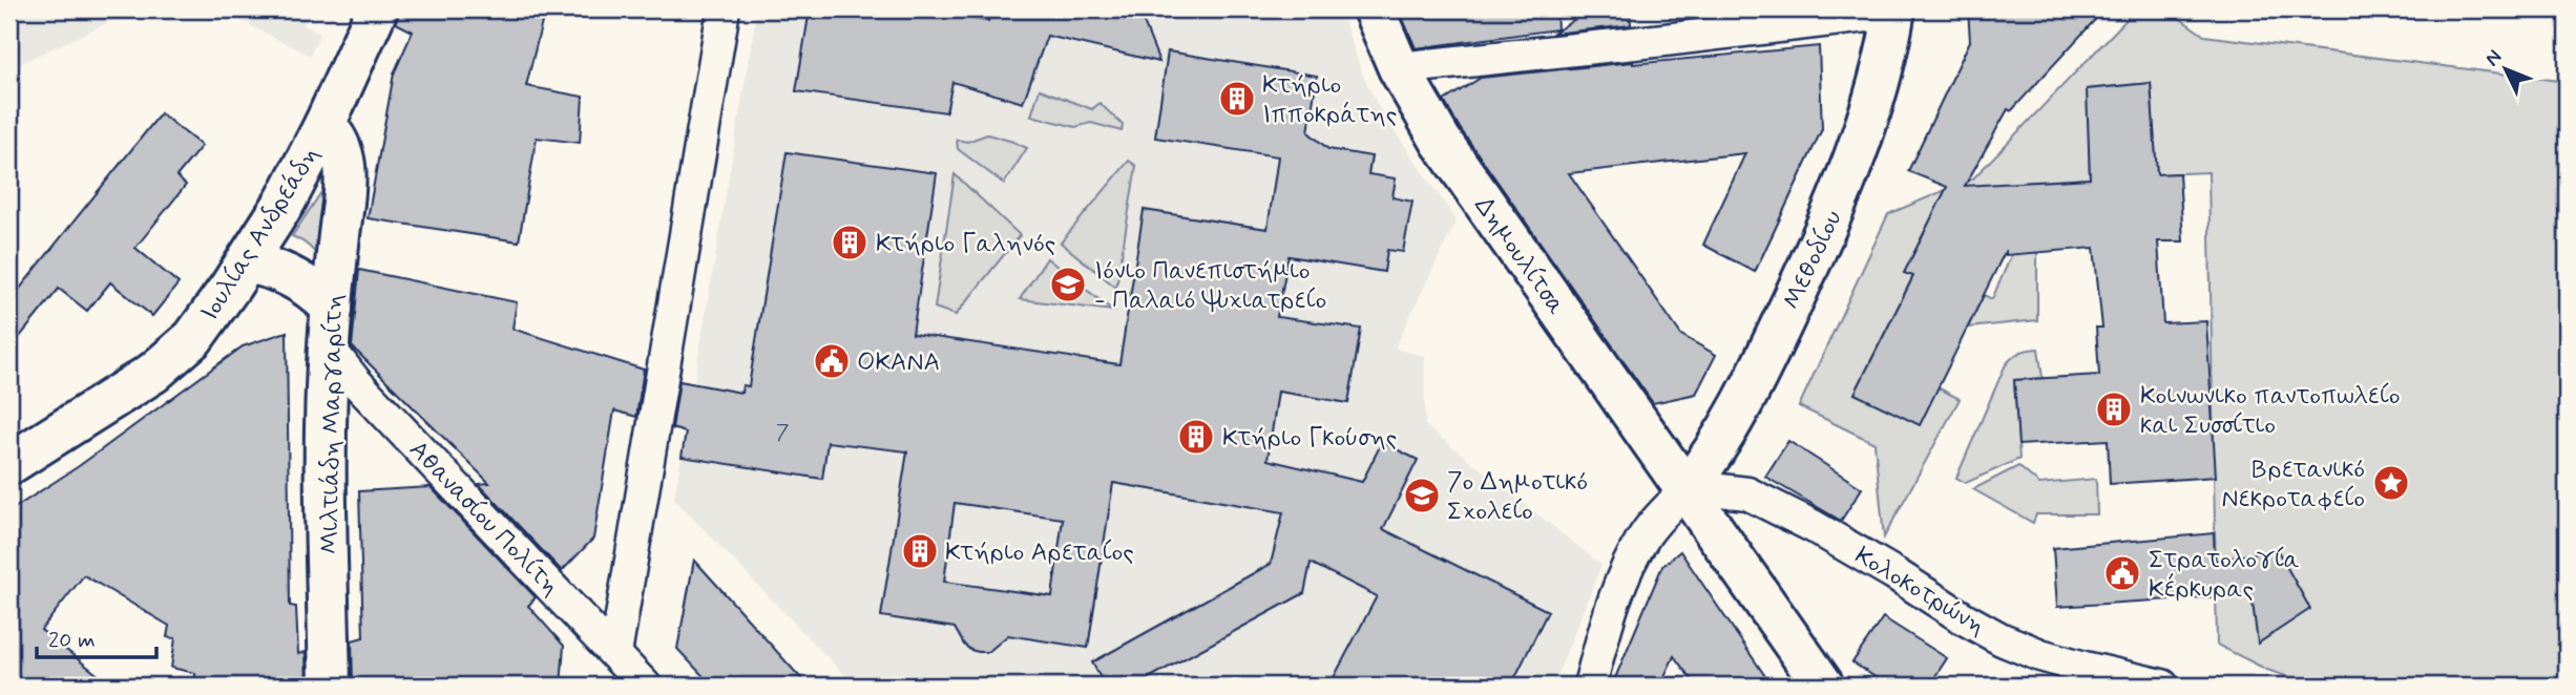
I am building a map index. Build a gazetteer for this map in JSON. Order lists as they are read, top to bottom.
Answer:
{
  "streets": {
    "main road": [
      "Ιουλίας Ανδρεάδη",
      "Δημουλίτσα",
      "Μεθοδίου",
      "Μιλτιάδη Μαργαρίτη"
    ],
    "street": ["Αθανασίου Πολίτη", "Κολοκοτρώνη"]
  },
  "crossings": [
    ["Ιουλίας Ανδρεάδη", "Μιλτιάδη Μαργαρίτη"],
    ["Δημουλίτσα", "Μεθοδίου"],
    ["Δημουλίτσα", "Κολοκοτρώνη"],
    ["Μεθοδίου", "Κολοκοτρώνη"],
    ["Μιλτιάδη Μαργαρίτη", "Αθανασίου Πολίτη"]
  ],
  "places": {
    "building": [
      "Κτήριο Ιπποκράτης",
      "Κτήριο Γαληνός",
      "Κοινωνικο παντοπωλείο και Συσσίτιο",
      "Κτήριο Γκούσης",
      "Κτήριο Αρεταίος"
    ],
    "school or university": ["Ιόνιο Πανεπιστήμιο - Παλαιό Ψυχιατρείο", "7ο Δημοτικό Σχολείο"],
    "public building": ["ΟΚΑΝΑ", "Στρατολογία Κέρκυρας"],
    "place": ["Βρετανικό Νεκροταφείο"]
  },
  "house_numbers": ["7"],
  "scale_bar": "20 m",
  "north": "top left"
}
